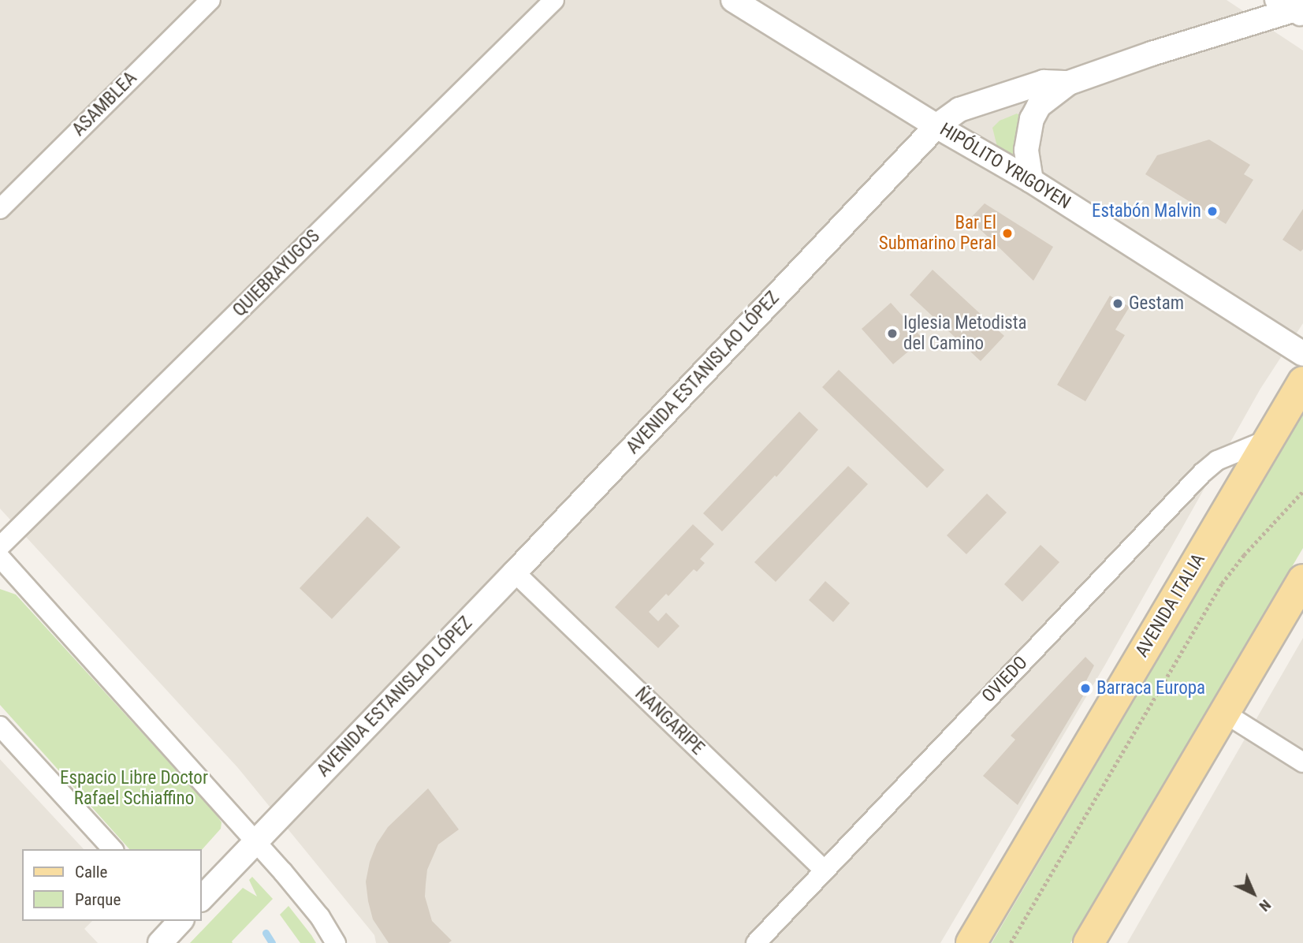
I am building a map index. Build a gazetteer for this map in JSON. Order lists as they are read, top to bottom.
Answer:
{
  "streets": {
    "main road": ["AVENIDA ITALIA"],
    "street": [
      "ASAMBLEA",
      "HIPÓLITO YRIGOYEN",
      "QUIEBRAYUGOS",
      "AVENIDA ESTANISLAO LÓPEZ",
      "OVIEDO",
      "ÑANGARIPE"
    ]
  },
  "crossings": [
    ["HIPÓLITO YRIGOYEN", "AVENIDA ESTANISLAO LÓPEZ"],
    ["AVENIDA ESTANISLAO LÓPEZ", "ÑANGARIPE"],
    ["AVENIDA ITALIA", "OVIEDO"],
    ["OVIEDO", "ÑANGARIPE"]
  ],
  "parks": ["Espacio Libre Doctor Rafael Schiaffino"],
  "places": [
    "Estabón Malvin",
    "Bar El Submarino Peral",
    "Gestam",
    "Iglesia Metodista del Camino",
    "Barraca Europa"
  ],
  "legend": ["Calle", "Parque"],
  "north": "bottom right"
}
